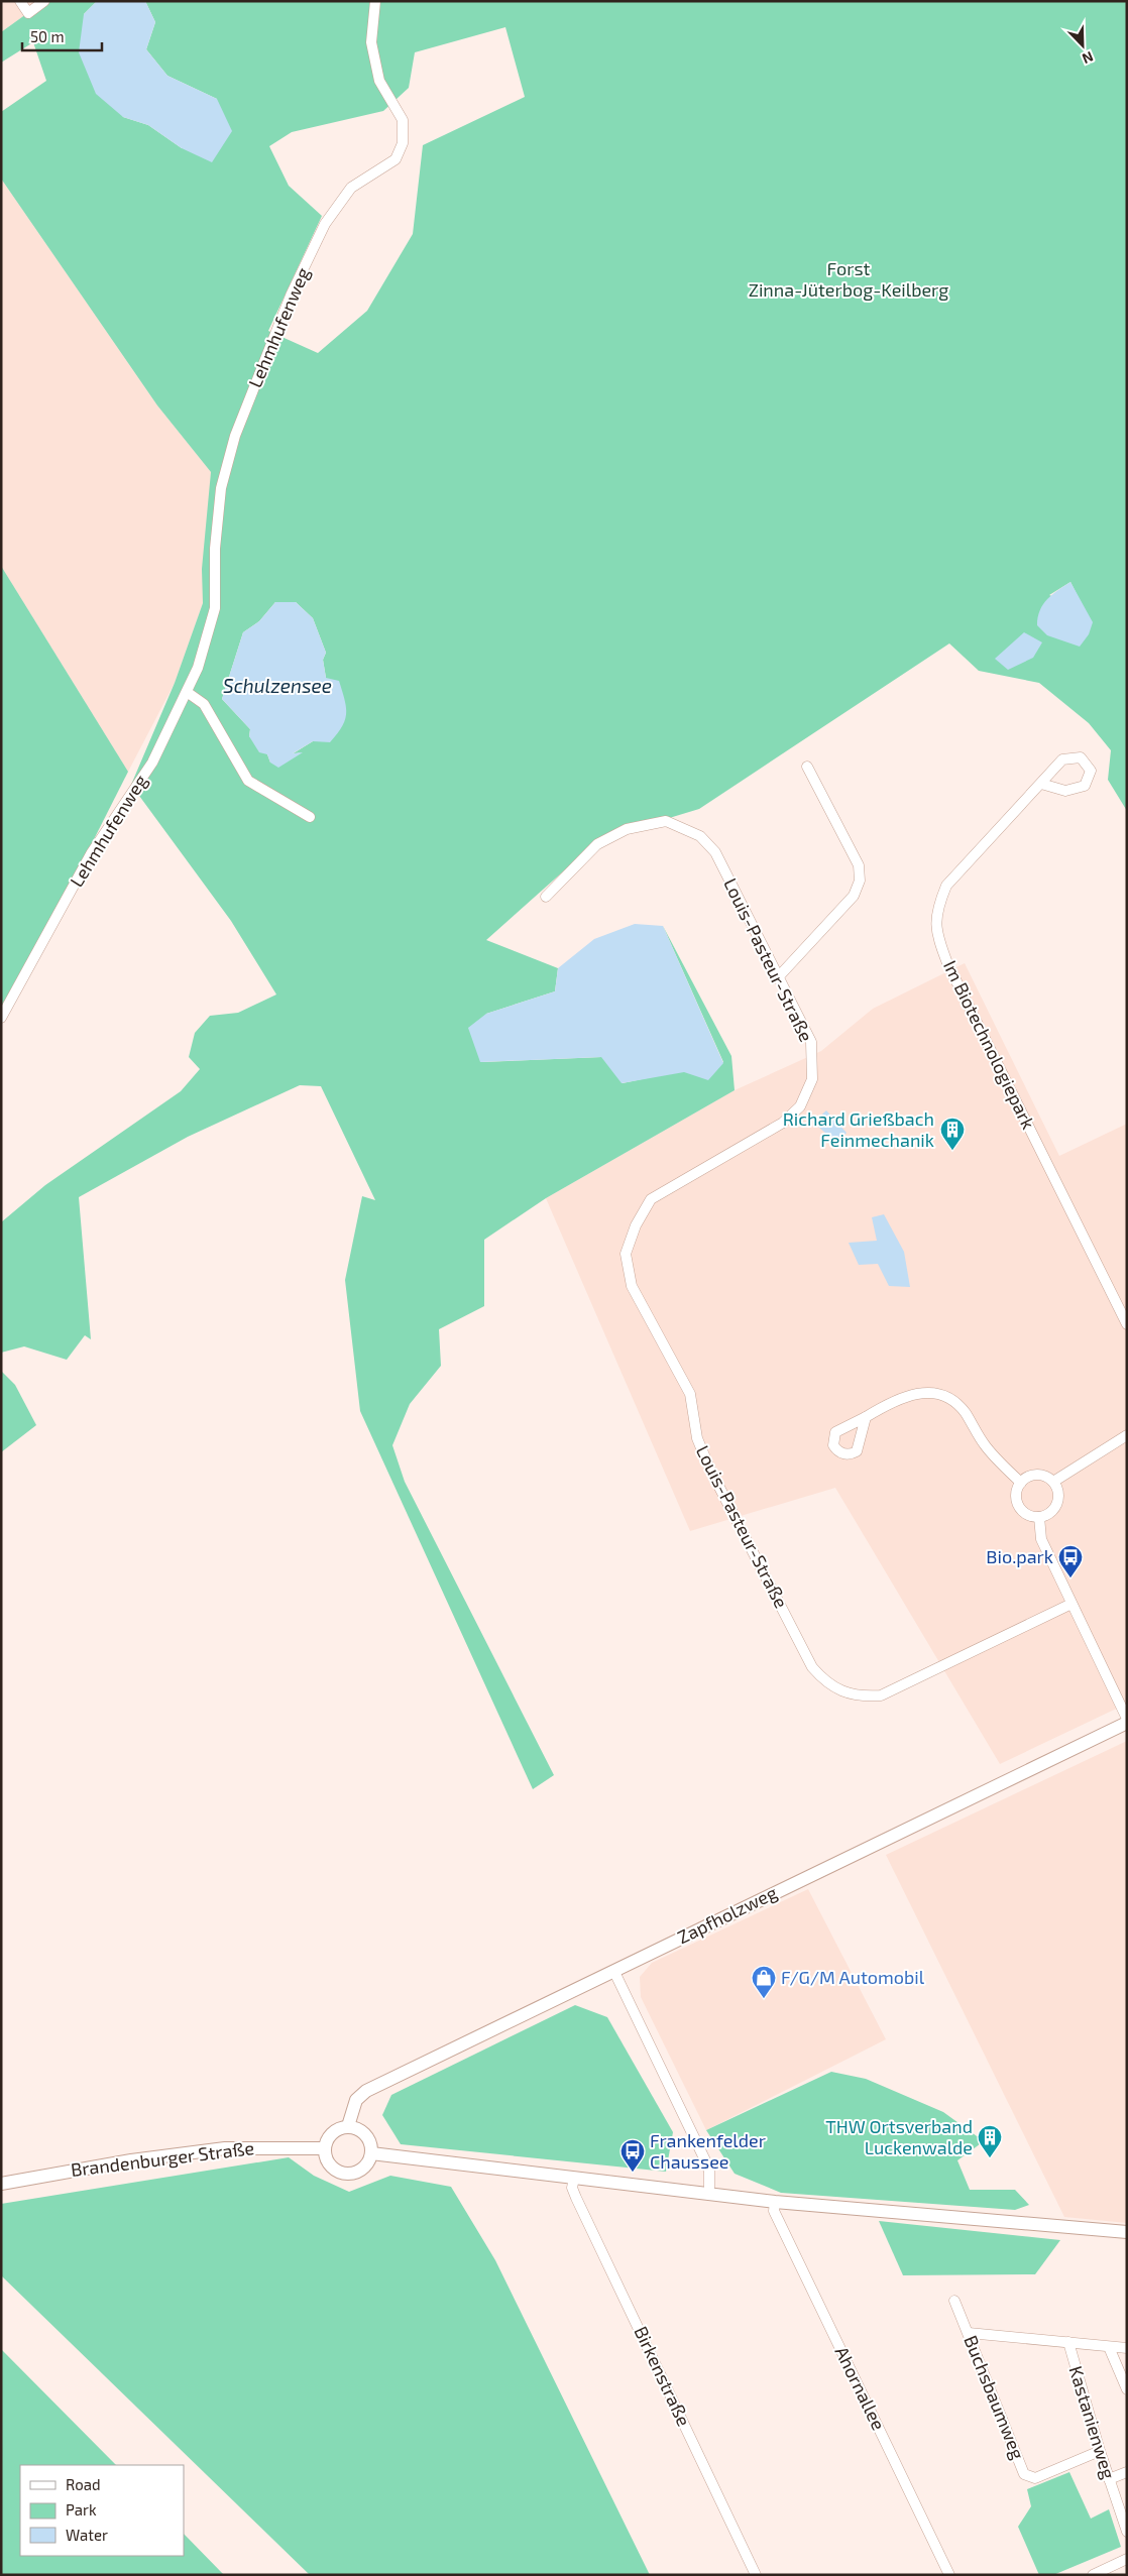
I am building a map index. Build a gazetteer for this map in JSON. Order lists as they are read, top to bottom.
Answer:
{
  "streets": {
    "street": [
      "Lehmhufenweg",
      "Louis-Pasteur-Straße",
      "Im Biotechnologiepark",
      "Zapfholzweg",
      "Brandenburger Straße",
      "Birkenstraße",
      "Ahornallee",
      "Buchsbaumweg",
      "Kastanienweg"
    ]
  },
  "crossings": [
    ["Zapfholzweg", "Brandenburger Straße"],
    ["Buchsbaumweg", "Kastanienweg"]
  ],
  "water": ["Schulzensee"],
  "parks": ["Forst Zinna-Jüterbog-Keilberg"],
  "places": {
    "building": ["Richard Grießbach Feinmechanik", "THW Ortsverband Luckenwalde"],
    "bus stop": ["Bio.park", "Frankenfelder Chaussee"],
    "shop": ["F/G/M Automobil"]
  },
  "legend": ["Road", "Park", "Water"],
  "scale_bar": "50 m",
  "north": "bottom right"
}
